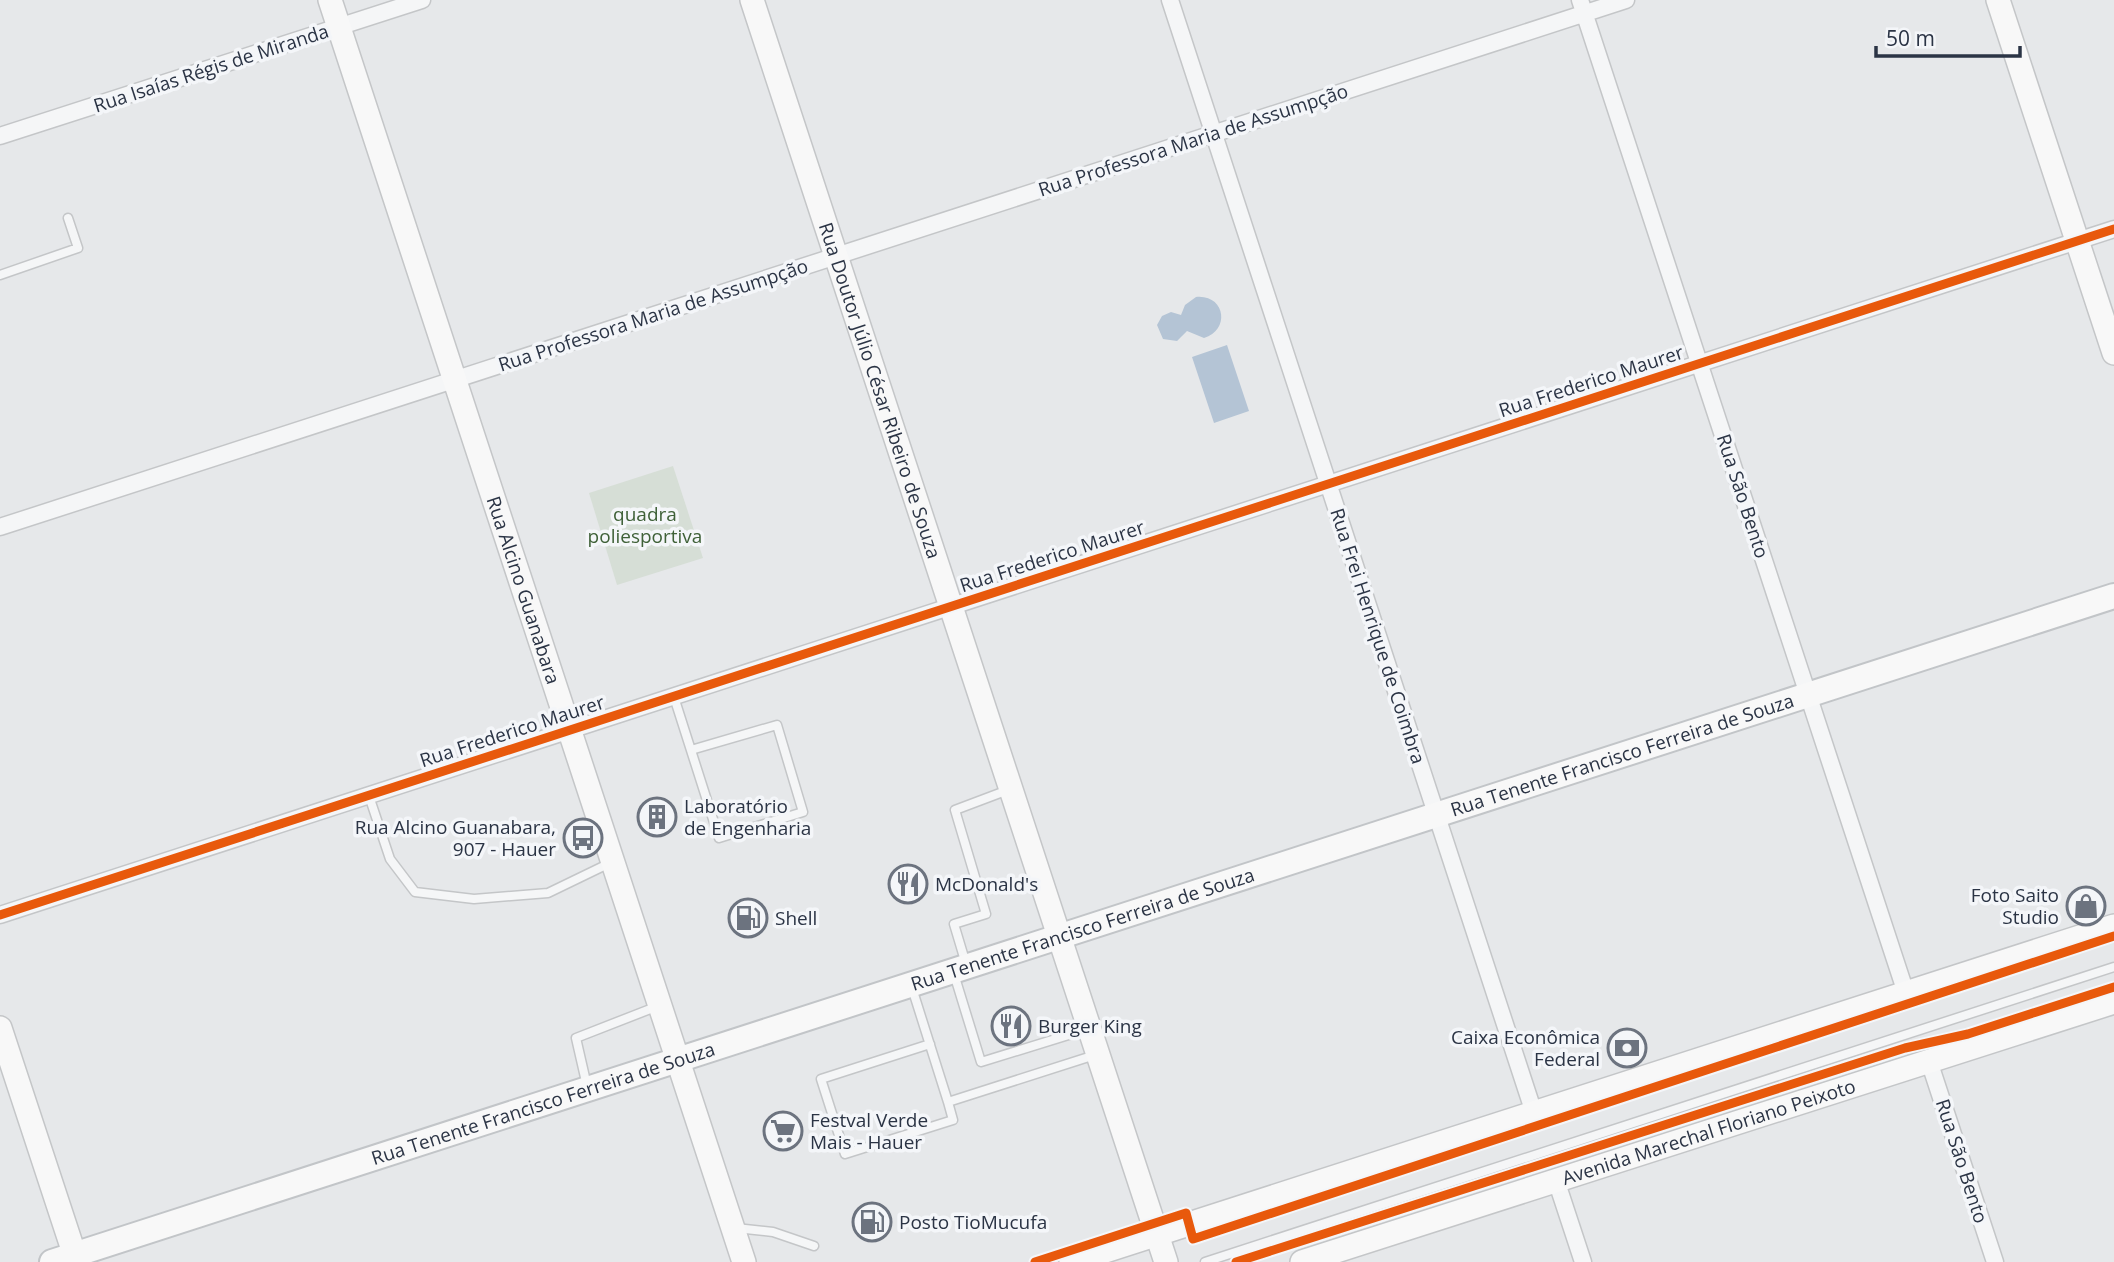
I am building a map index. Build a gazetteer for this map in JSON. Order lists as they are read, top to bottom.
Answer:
{
  "streets": {
    "main road": [
      "Rua Doutor Júlio César Ribeiro de Souza",
      "Rua Alcino Guanabara",
      "Rua Tenente Francisco Ferreira de Souza",
      "Avenida Marechal Floriano Peixoto"
    ],
    "street": [
      "Rua Isaías Régis de Miranda",
      "Rua Professora Maria de Assumpção",
      "Rua Frederico Maurer",
      "Rua São Bento",
      "Rua Frei Henrique de Coimbra"
    ]
  },
  "crossings": [
    ["Rua Isaías Régis de Miranda", "Rua Alcino Guanabara"],
    ["Rua Professora Maria de Assumpção", "Rua Doutor Júlio César Ribeiro de Souza"],
    ["Rua Professora Maria de Assumpção", "Rua São Bento"],
    ["Rua Professora Maria de Assumpção", "Rua Alcino Guanabara"],
    ["Rua Professora Maria de Assumpção", "Rua Frei Henrique de Coimbra"],
    ["Rua Frederico Maurer", "Rua Doutor Júlio César Ribeiro de Souza"],
    ["Rua Frederico Maurer", "Rua São Bento"],
    ["Rua Frederico Maurer", "Rua Alcino Guanabara"],
    ["Rua Frederico Maurer", "Rua Frei Henrique de Coimbra"],
    ["Rua Doutor Júlio César Ribeiro de Souza", "Rua Tenente Francisco Ferreira de Souza"],
    ["Rua São Bento", "Rua Tenente Francisco Ferreira de Souza"],
    ["Rua São Bento", "Avenida Marechal Floriano Peixoto"],
    ["Rua Alcino Guanabara", "Rua Tenente Francisco Ferreira de Souza"],
    ["Rua Frei Henrique de Coimbra", "Rua Tenente Francisco Ferreira de Souza"]
  ],
  "parks": ["quadra poliesportiva"],
  "places": {
    "building": ["Laboratório de Engenharia"],
    "bus stop": ["Rua Alcino Guanabara, 907 - Hauer"],
    "restaurant": ["McDonald's", "Burger King"],
    "shop": ["Foto Saito Studio"],
    "fuel station": ["Shell", "Posto TioMucufa"],
    "bank": ["Caixa Econômica Federal"],
    "supermarket": ["Festval Verde Mais - Hauer"]
  },
  "scale_bar": "50 m"
}
